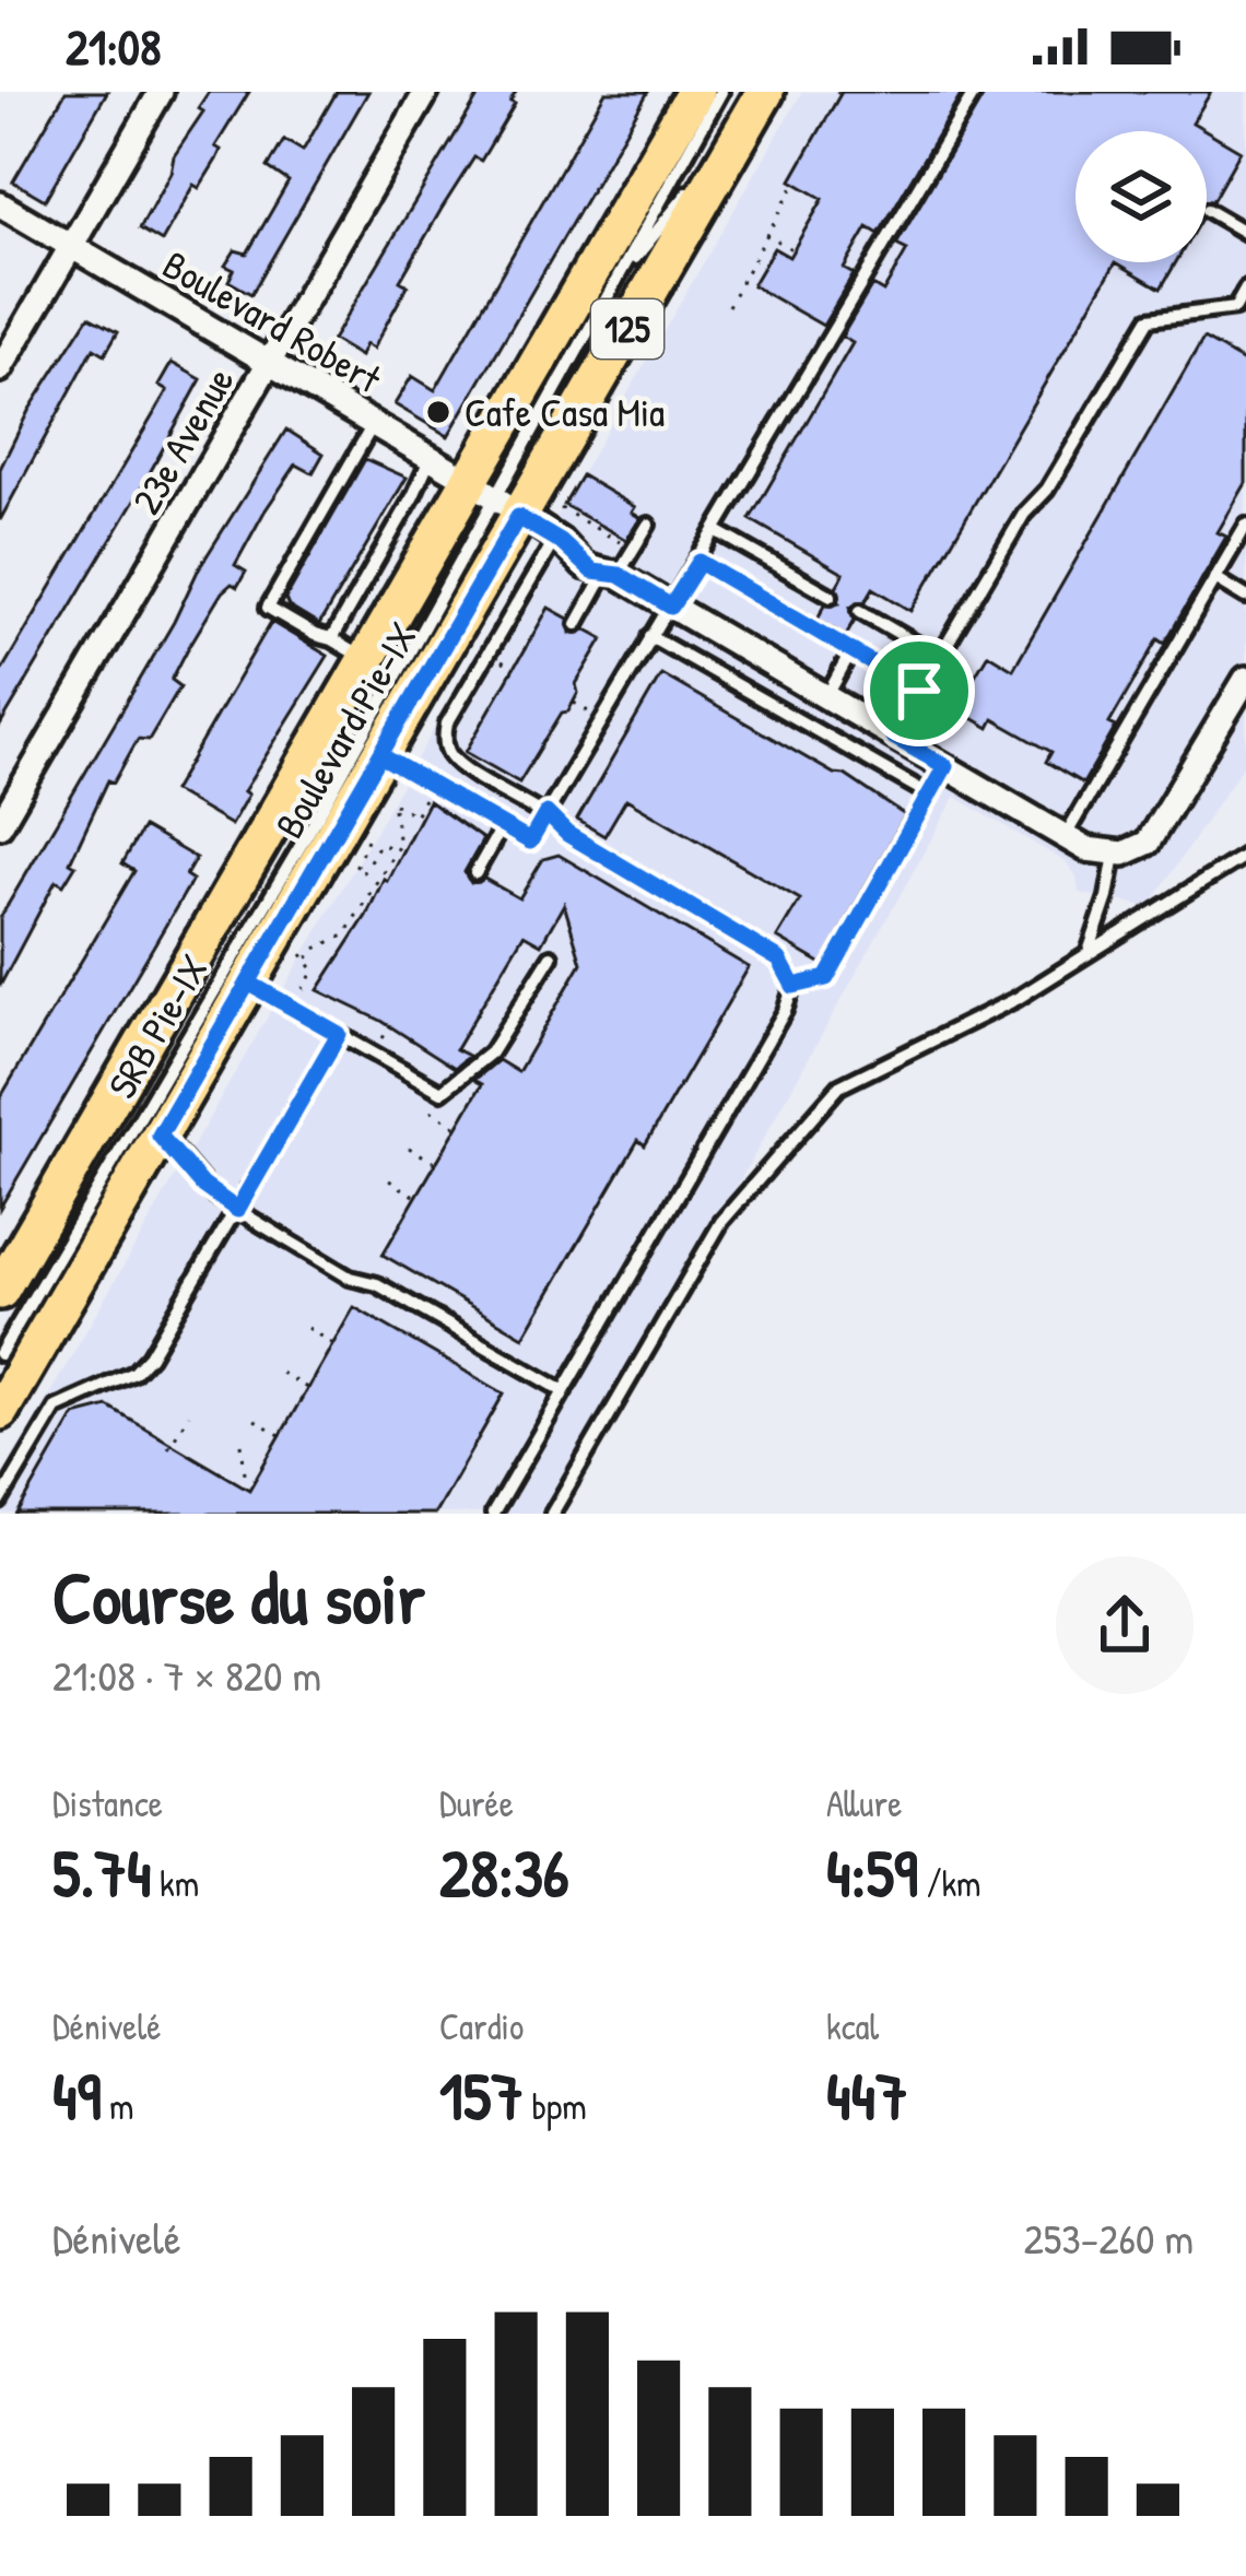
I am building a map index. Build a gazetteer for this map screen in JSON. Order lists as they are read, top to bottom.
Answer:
{
  "streets": {
    "main road": ["125", "Boulevard Pie-IX"],
    "street": ["Boulevard Robert", "23e Avenue"],
    "lane": ["SRB Pie-IX"]
  },
  "crossings": [
    ["Boulevard Robert", "23e Avenue"],
    ["Boulevard Robert", "Boulevard Pie-IX"],
    ["Boulevard Pie-IX", "SRB Pie-IX"]
  ],
  "places": ["Cafe Casa Mia"],
  "page": {
    "status": "21:08",
    "heading": ["Course du soir", "21:08 · 7 × 820 m"],
    "stats": [
      ["Distance", "5.74 km"],
      ["Durée", "28:36"],
      ["Allure", "4:59 /km"],
      ["Dénivelé", "49 m"],
      ["Cardio", "157 bpm"],
      ["kcal", "447"]
    ],
    "chart": ["Dénivelé", "253–260 m"]
  }
}
